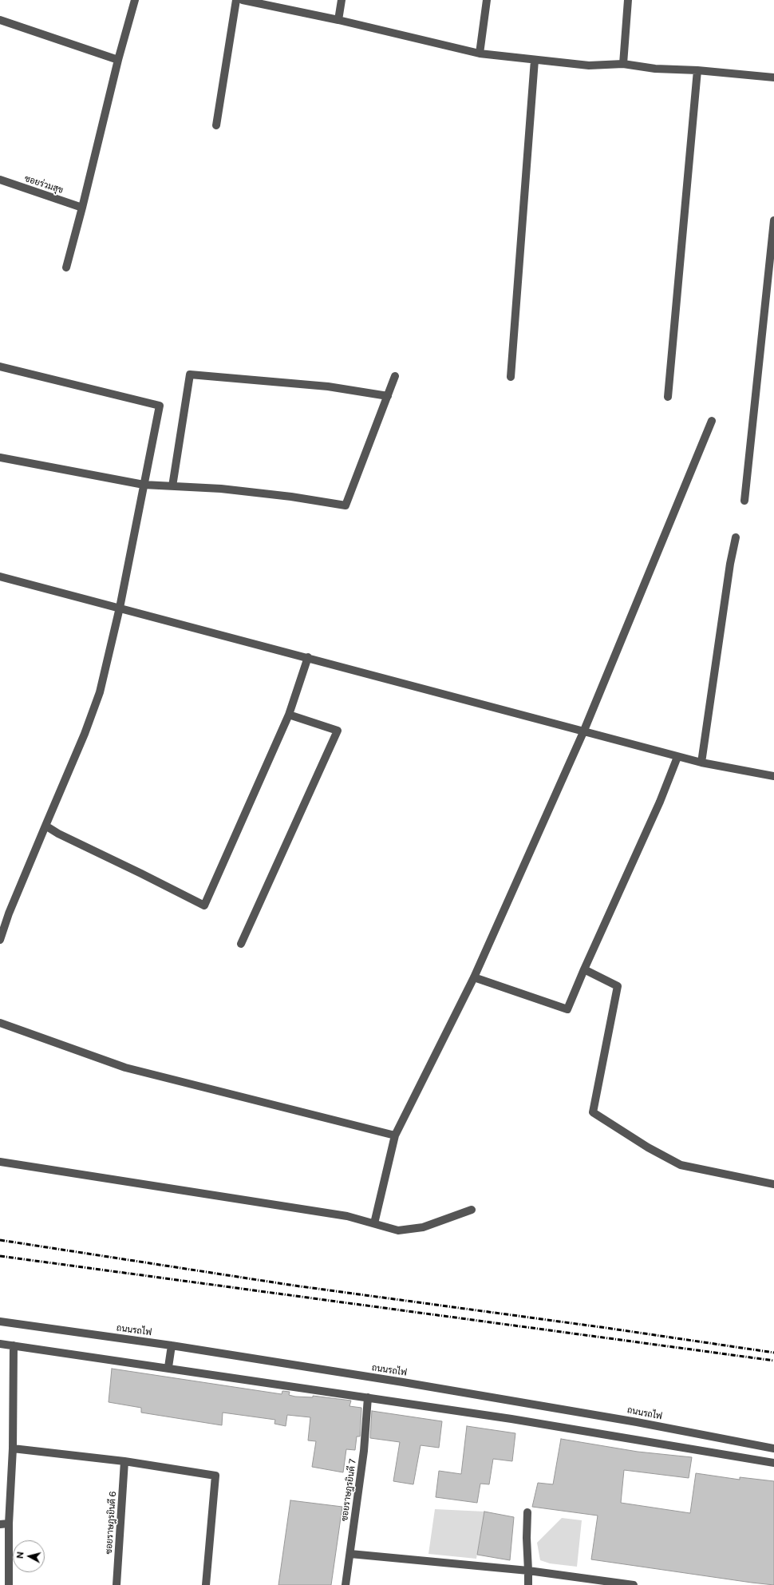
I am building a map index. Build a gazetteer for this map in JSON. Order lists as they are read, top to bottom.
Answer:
{
  "streets": {
    "street": [
      "ซอยร่วมสุข",
      "ถนนรถไฟ",
      "ซอยราษฎรยินดี 7",
      "ซอยราษฎรยินดี 6"
    ]
  },
  "north": "left"
}
